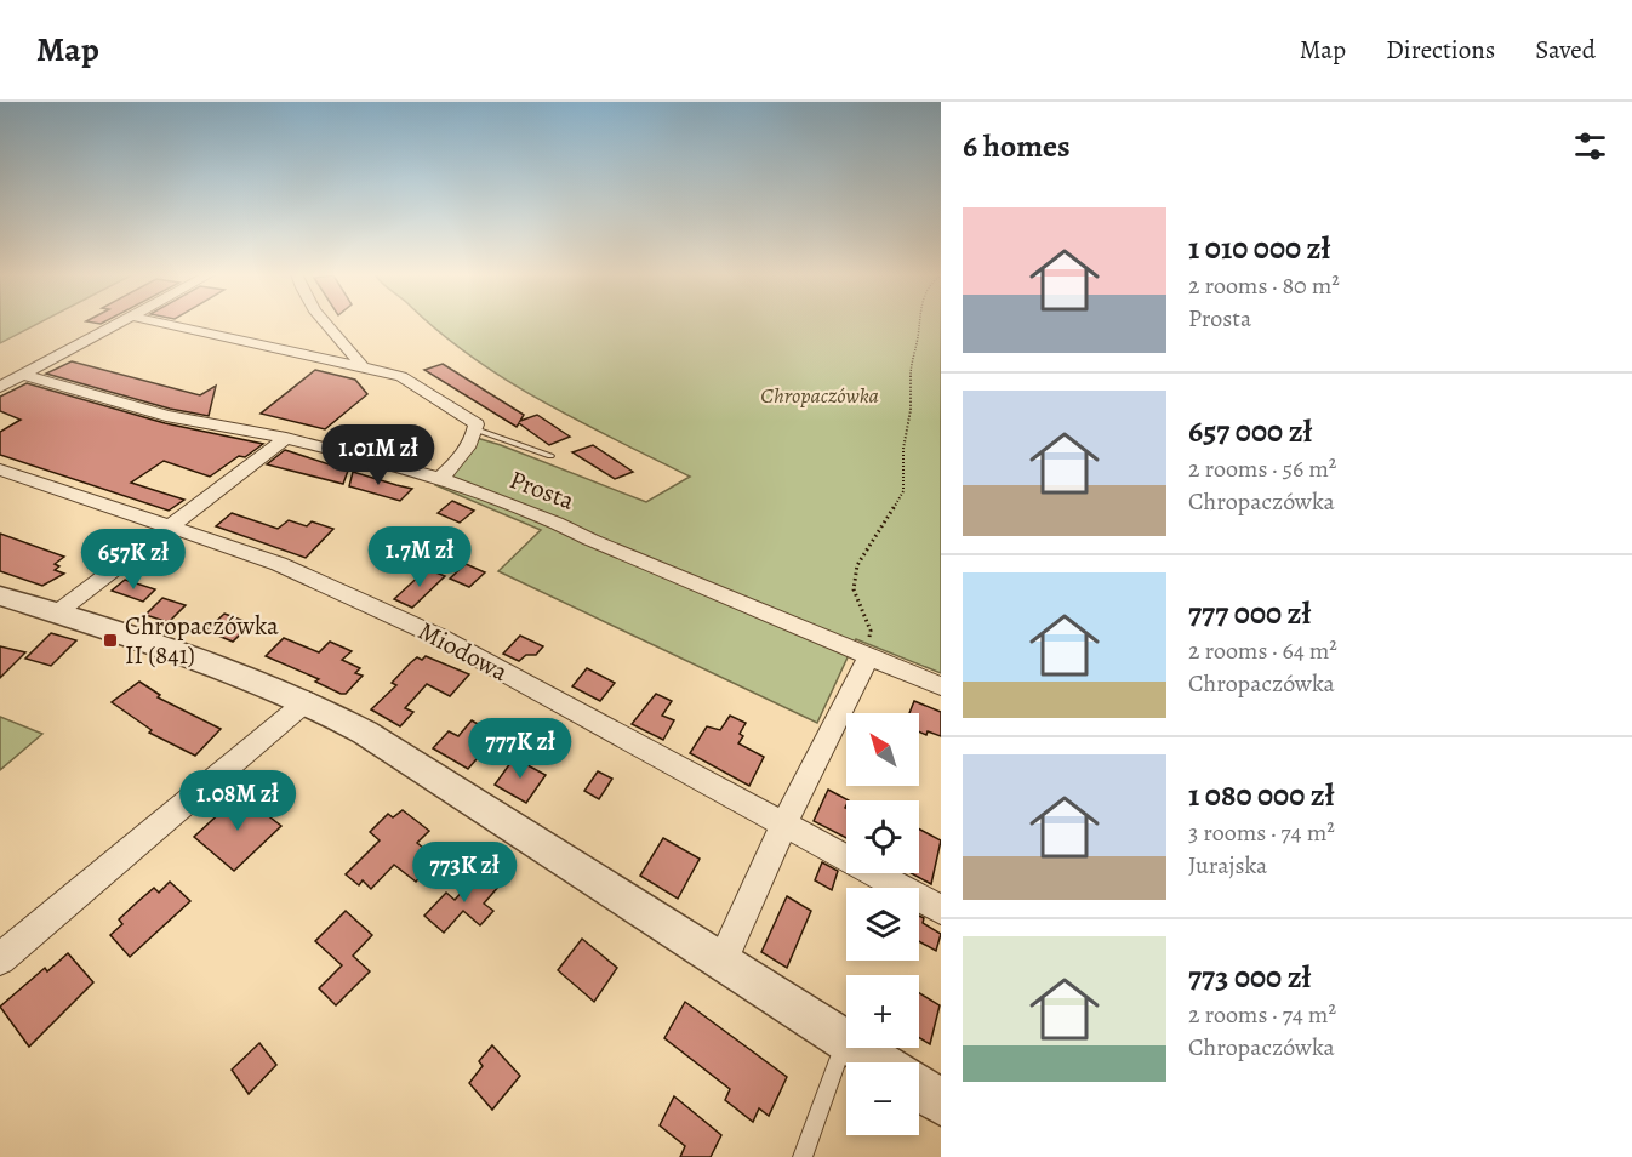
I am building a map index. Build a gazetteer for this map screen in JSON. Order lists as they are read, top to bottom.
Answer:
{
  "streets": {
    "street": ["Prosta", "Miodowa"]
  },
  "parks": ["Chropaczówka"],
  "places": {
    "transit": ["Chropaczówka II (841)"]
  },
  "north": "top left",
  "page": {
    "header": "Map",
    "nav": ["Map", "Directions", "Saved"],
    "heading": "6 homes",
    "list": [
      {
        "name": "1 010 000 zł",
        "note": "2 rooms · 80 m² · Prosta"
      },
      {
        "name": "657 000 zł",
        "note": "2 rooms · 56 m² · Chropaczówka"
      },
      {
        "name": "777 000 zł",
        "note": "2 rooms · 64 m² · Chropaczówka"
      },
      {
        "name": "1 080 000 zł",
        "note": "3 rooms · 74 m² · Jurajska"
      },
      {
        "name": "773 000 zł",
        "note": "2 rooms · 74 m² · Chropaczówka"
      }
    ],
    "price": [
      "1.01M zł",
      "1.7M zł",
      "657K zł",
      "777K zł",
      "1.08M zł",
      "773K zł"
    ],
    "map_buttons": ["+", "−"]
  }
}
